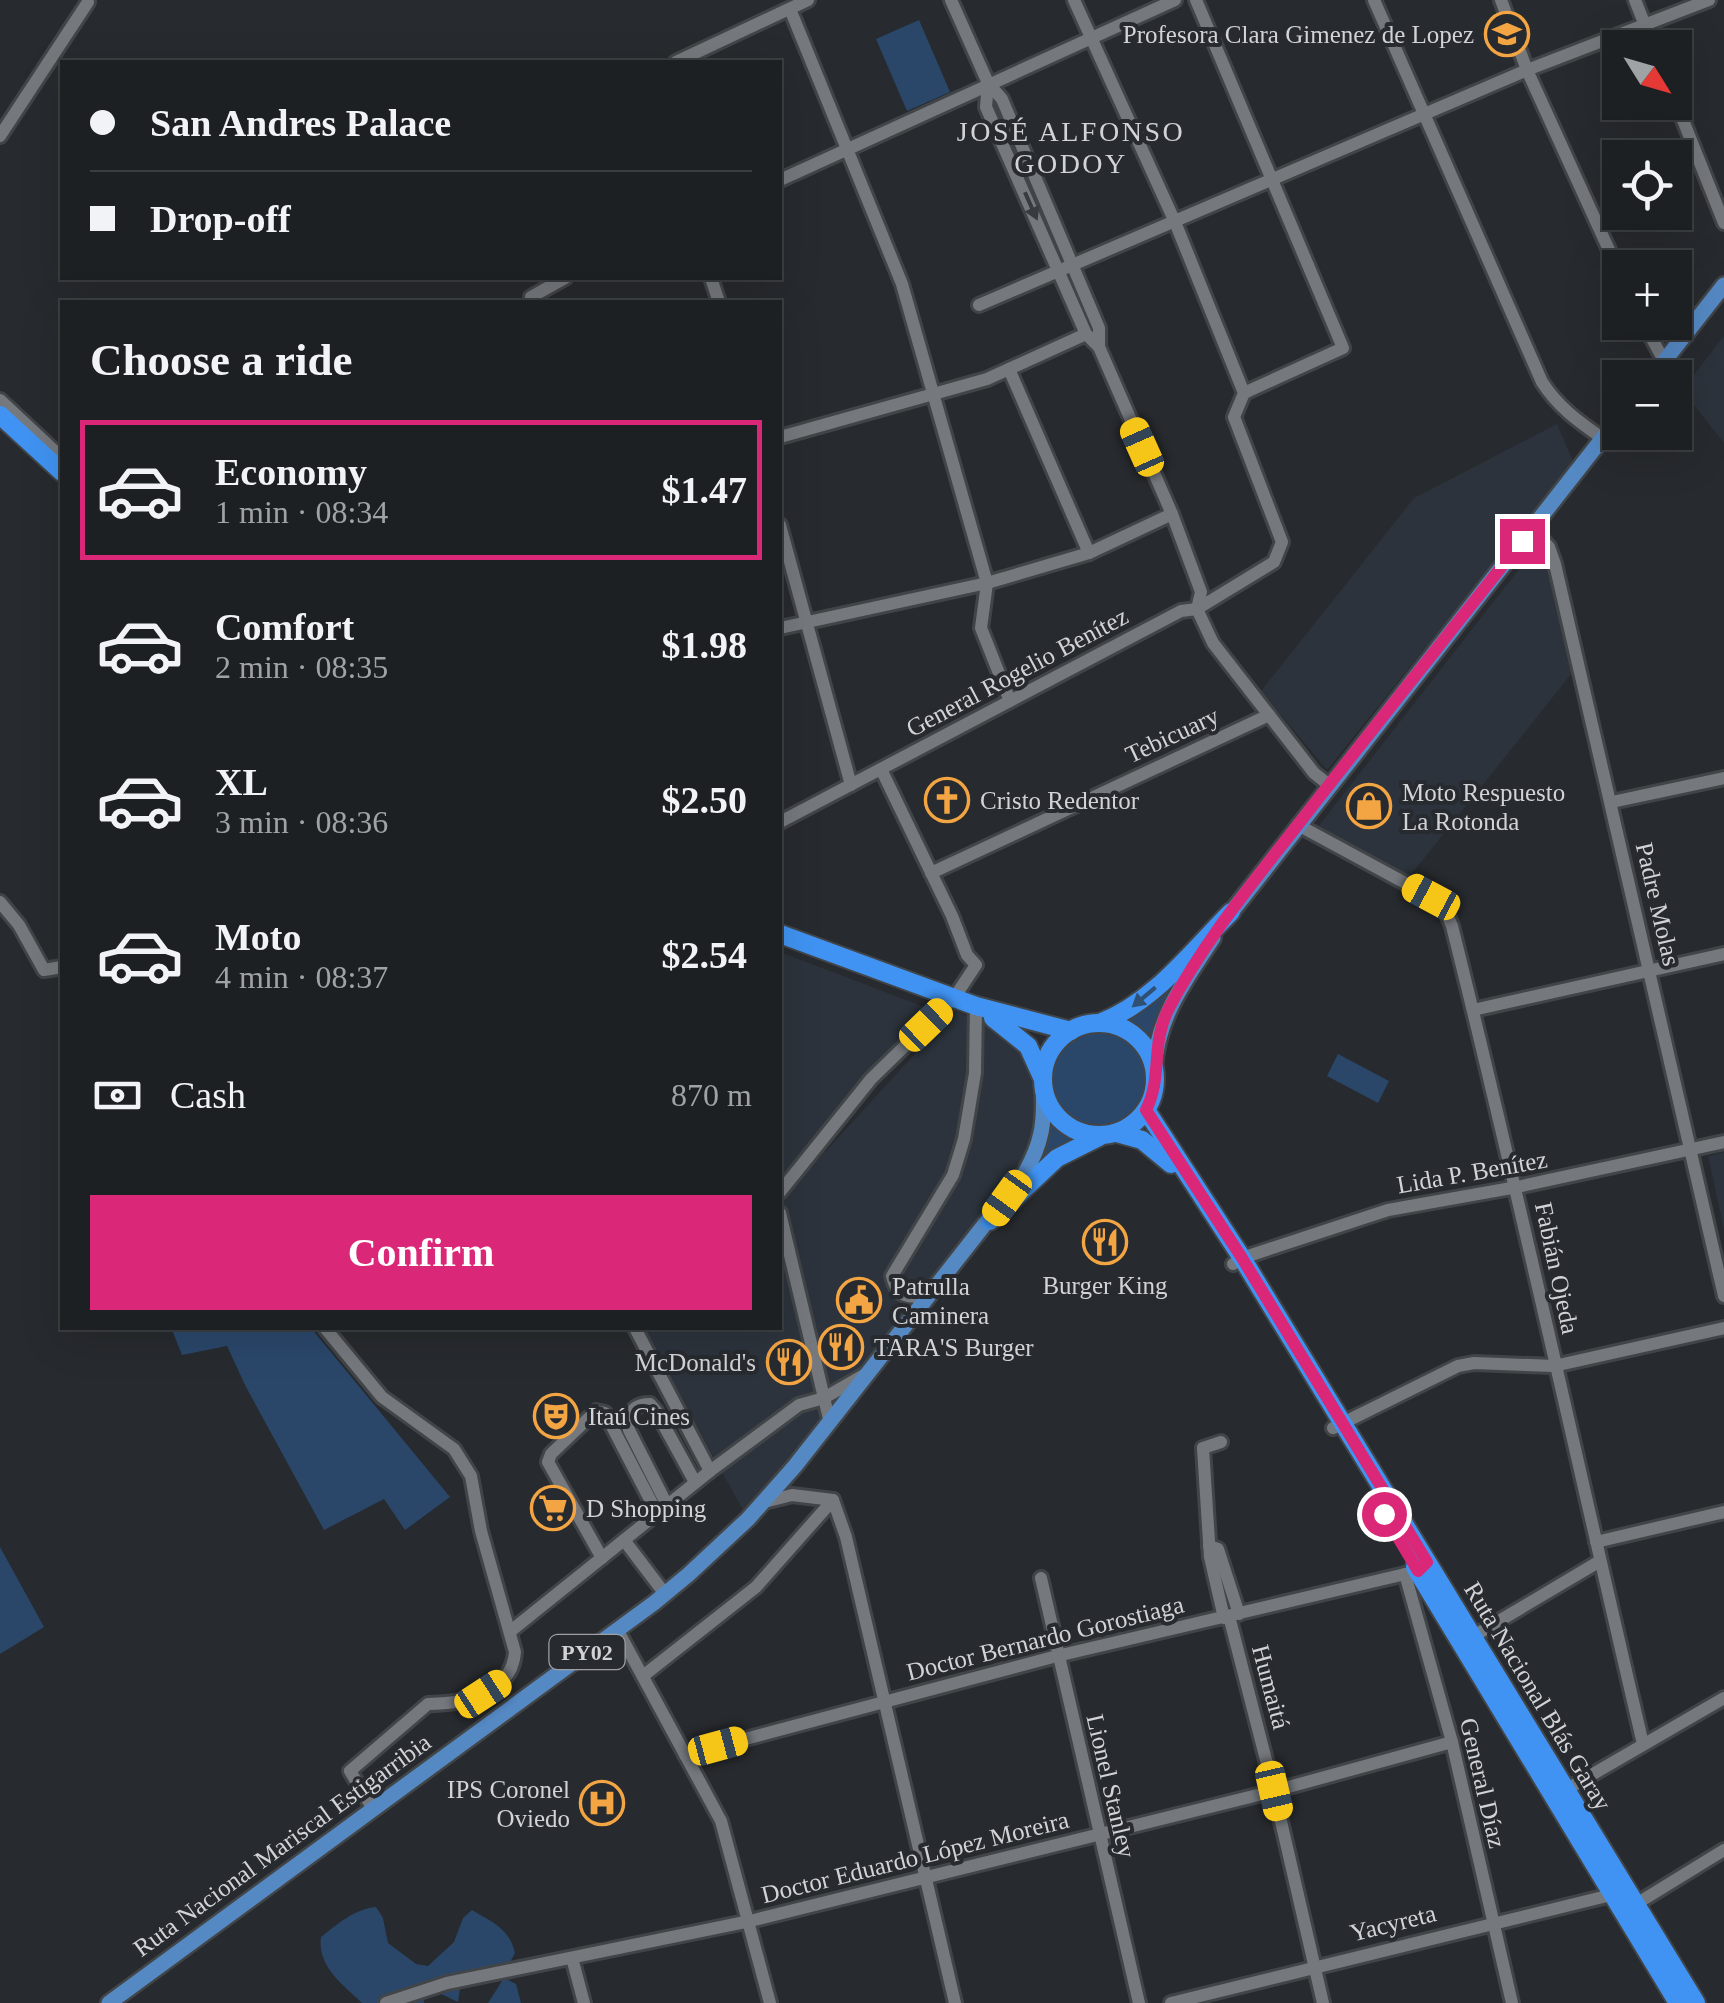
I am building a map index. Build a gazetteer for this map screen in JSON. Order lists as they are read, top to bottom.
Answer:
{
  "streets": {
    "highway": ["PY02", "Ruta Nacional Blás Garay"],
    "main road": ["Ruta Nacional Mariscal Estigarribia"],
    "street": [
      "General Rogelio Benítez",
      "Tebicuary",
      "Padre Molas",
      "Lida P. Benítez",
      "Fabián Ojeda",
      "Doctor Bernardo Gorostiaga",
      "Humaitá",
      "General Díaz",
      "Lionel Stanley",
      "Doctor Eduardo López Moreira",
      "Yacyreta"
    ]
  },
  "crossings": [
    ["Padre Molas", "Lida P. Benítez"],
    ["Lida P. Benítez", "Fabián Ojeda"],
    ["Lida P. Benítez", "Ruta Nacional Blás Garay"],
    ["Doctor Bernardo Gorostiaga", "Humaitá"],
    ["Doctor Bernardo Gorostiaga", "Ruta Nacional Blás Garay"],
    ["Doctor Bernardo Gorostiaga", "General Díaz"],
    ["Doctor Bernardo Gorostiaga", "Lionel Stanley"],
    ["PY02", "Ruta Nacional Blás Garay"],
    ["PY02", "Ruta Nacional Mariscal Estigarribia"],
    ["Humaitá", "Doctor Eduardo López Moreira"],
    ["Humaitá", "Yacyreta"],
    ["Ruta Nacional Blás Garay", "General Díaz"],
    ["Ruta Nacional Blás Garay", "Yacyreta"],
    ["General Díaz", "Doctor Eduardo López Moreira"],
    ["General Díaz", "Yacyreta"],
    ["Lionel Stanley", "Doctor Eduardo López Moreira"]
  ],
  "districts": ["JOSÉ ALFONSO GODOY"],
  "places": {
    "school or university": ["Profesora Clara Gimenez de Lopez"],
    "church": ["Cristo Redentor"],
    "shop": ["Moto Respuesto La Rotonda"],
    "restaurant": ["Burger King", "TARA'S Burger", "McDonald's"],
    "public building": ["Patrulla Caminera"],
    "theatre": ["Itaú Cines"],
    "supermarket": ["D Shopping"],
    "hospital": ["IPS Coronel Oviedo"]
  },
  "north": "bottom right",
  "page": {
    "map_buttons": ["+", "−"],
    "banner": ["San Andres Palace", "Drop-off"],
    "heading": "Choose a ride",
    "list": [
      {
        "name": "Economy",
        "note": "1 min · 08:34",
        "value": "$1.47"
      },
      {
        "name": "Comfort",
        "note": "2 min · 08:35",
        "value": "$1.98"
      },
      {
        "name": "XL",
        "note": "3 min · 08:36",
        "value": "$2.50"
      },
      {
        "name": "Moto",
        "note": "4 min · 08:37",
        "value": "$2.54"
      }
    ],
    "pay": ["Cash", "870 m"],
    "buttons": "Confirm"
  }
}
